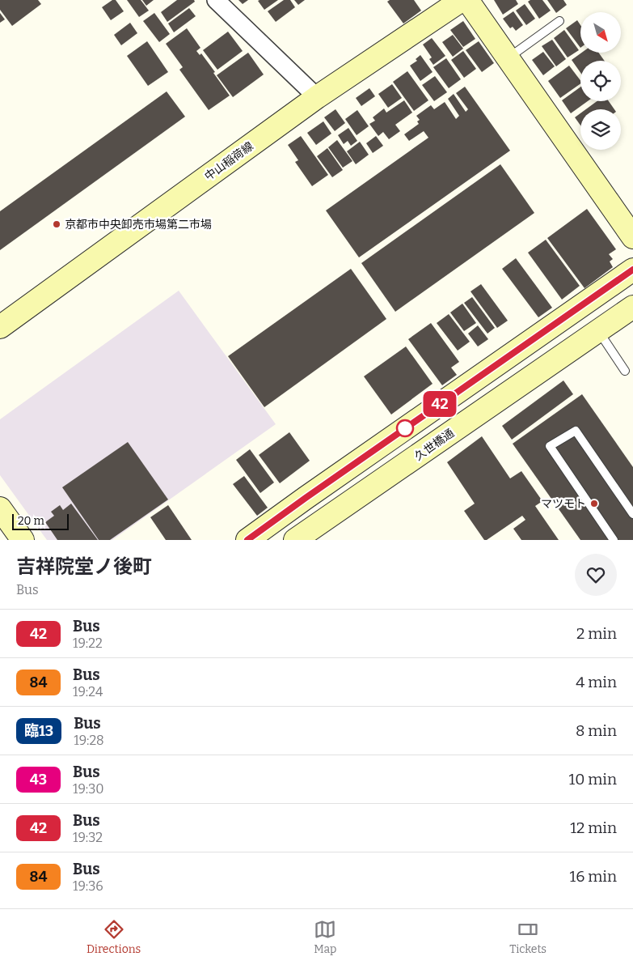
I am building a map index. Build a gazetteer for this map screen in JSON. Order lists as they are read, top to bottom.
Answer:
{
  "streets": {
    "street": ["中山稲荷線", "久世橋通"]
  },
  "places": ["京都市中央卸売市場第二市場", "マツモト"],
  "lines": ["bus line 42"],
  "scale_bar": "20 m",
  "north": "bottom right",
  "page": {
    "on_map": "42",
    "scale": "20 m",
    "heading": ["吉祥院堂ノ後町", "Bus"],
    "list": [
      {
        "mark": "42",
        "name": "Bus",
        "note": "19:22",
        "value": "2 min"
      },
      {
        "mark": "84",
        "name": "Bus",
        "note": "19:24",
        "value": "4 min"
      },
      {
        "mark": "臨13",
        "name": "Bus",
        "note": "19:28",
        "value": "8 min"
      },
      {
        "mark": "43",
        "name": "Bus",
        "note": "19:30",
        "value": "10 min"
      },
      {
        "mark": "42",
        "name": "Bus",
        "note": "19:32",
        "value": "12 min"
      },
      {
        "mark": "84",
        "name": "Bus",
        "note": "19:36",
        "value": "16 min"
      }
    ],
    "tabs": ["Directions", "Map", "Tickets"]
  }
}
